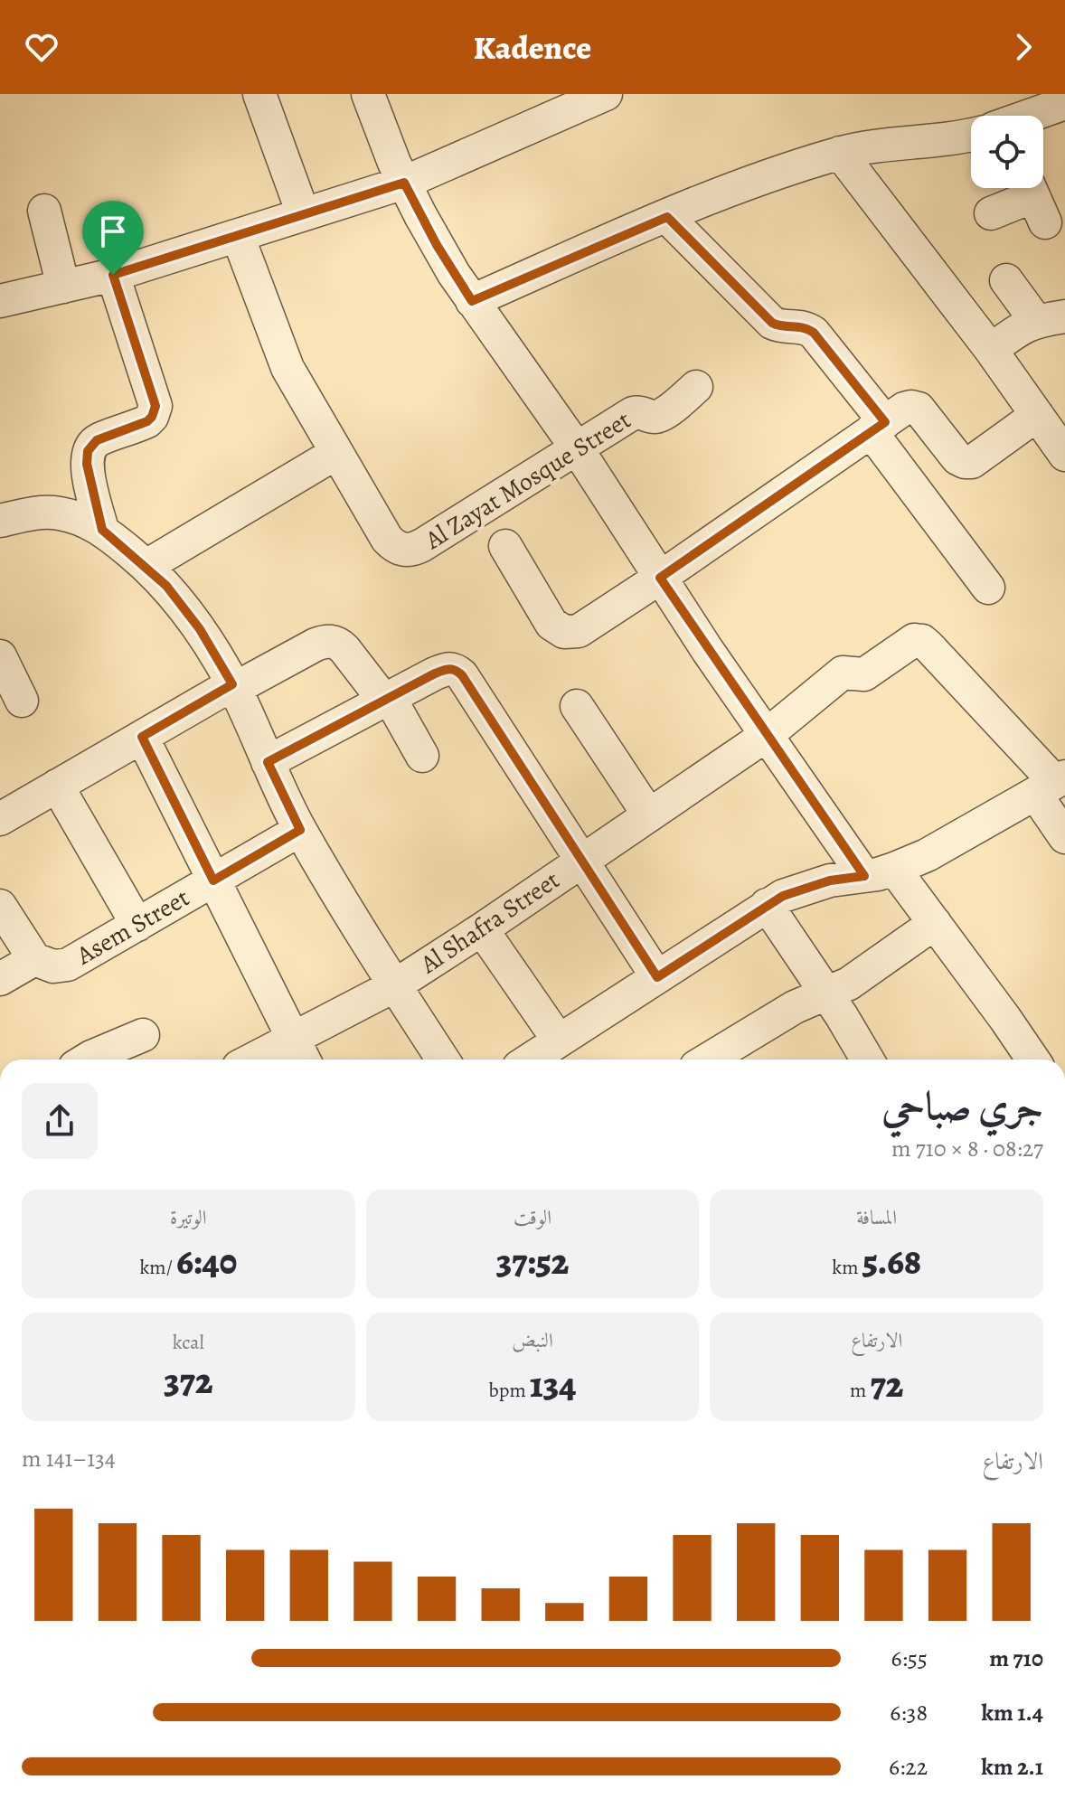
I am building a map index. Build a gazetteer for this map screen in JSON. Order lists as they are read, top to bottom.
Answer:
{
  "streets": {
    "street": ["Al Zayat Mosque Street", "Al Shafra Street", "Asem Street"]
  },
  "page": {
    "header": "Kadence",
    "heading": ["جري صباحي", "08:27 · 8 × 710 m"],
    "stats": [
      ["المسافة", "5.68 km"],
      ["الوقت", "37:52"],
      ["الوتيرة", "6:40 /km"],
      ["الارتفاع", "72 m"],
      ["النبض", "134 bpm"],
      ["kcal", "372"]
    ],
    "chart": ["الارتفاع", "134–141 m"],
    "list": [
      {
        "name": "710 m",
        "note": "6:55"
      },
      {
        "name": "1.4 km",
        "note": "6:38"
      },
      {
        "name": "2.1 km",
        "note": "6:22"
      }
    ]
  }
}
